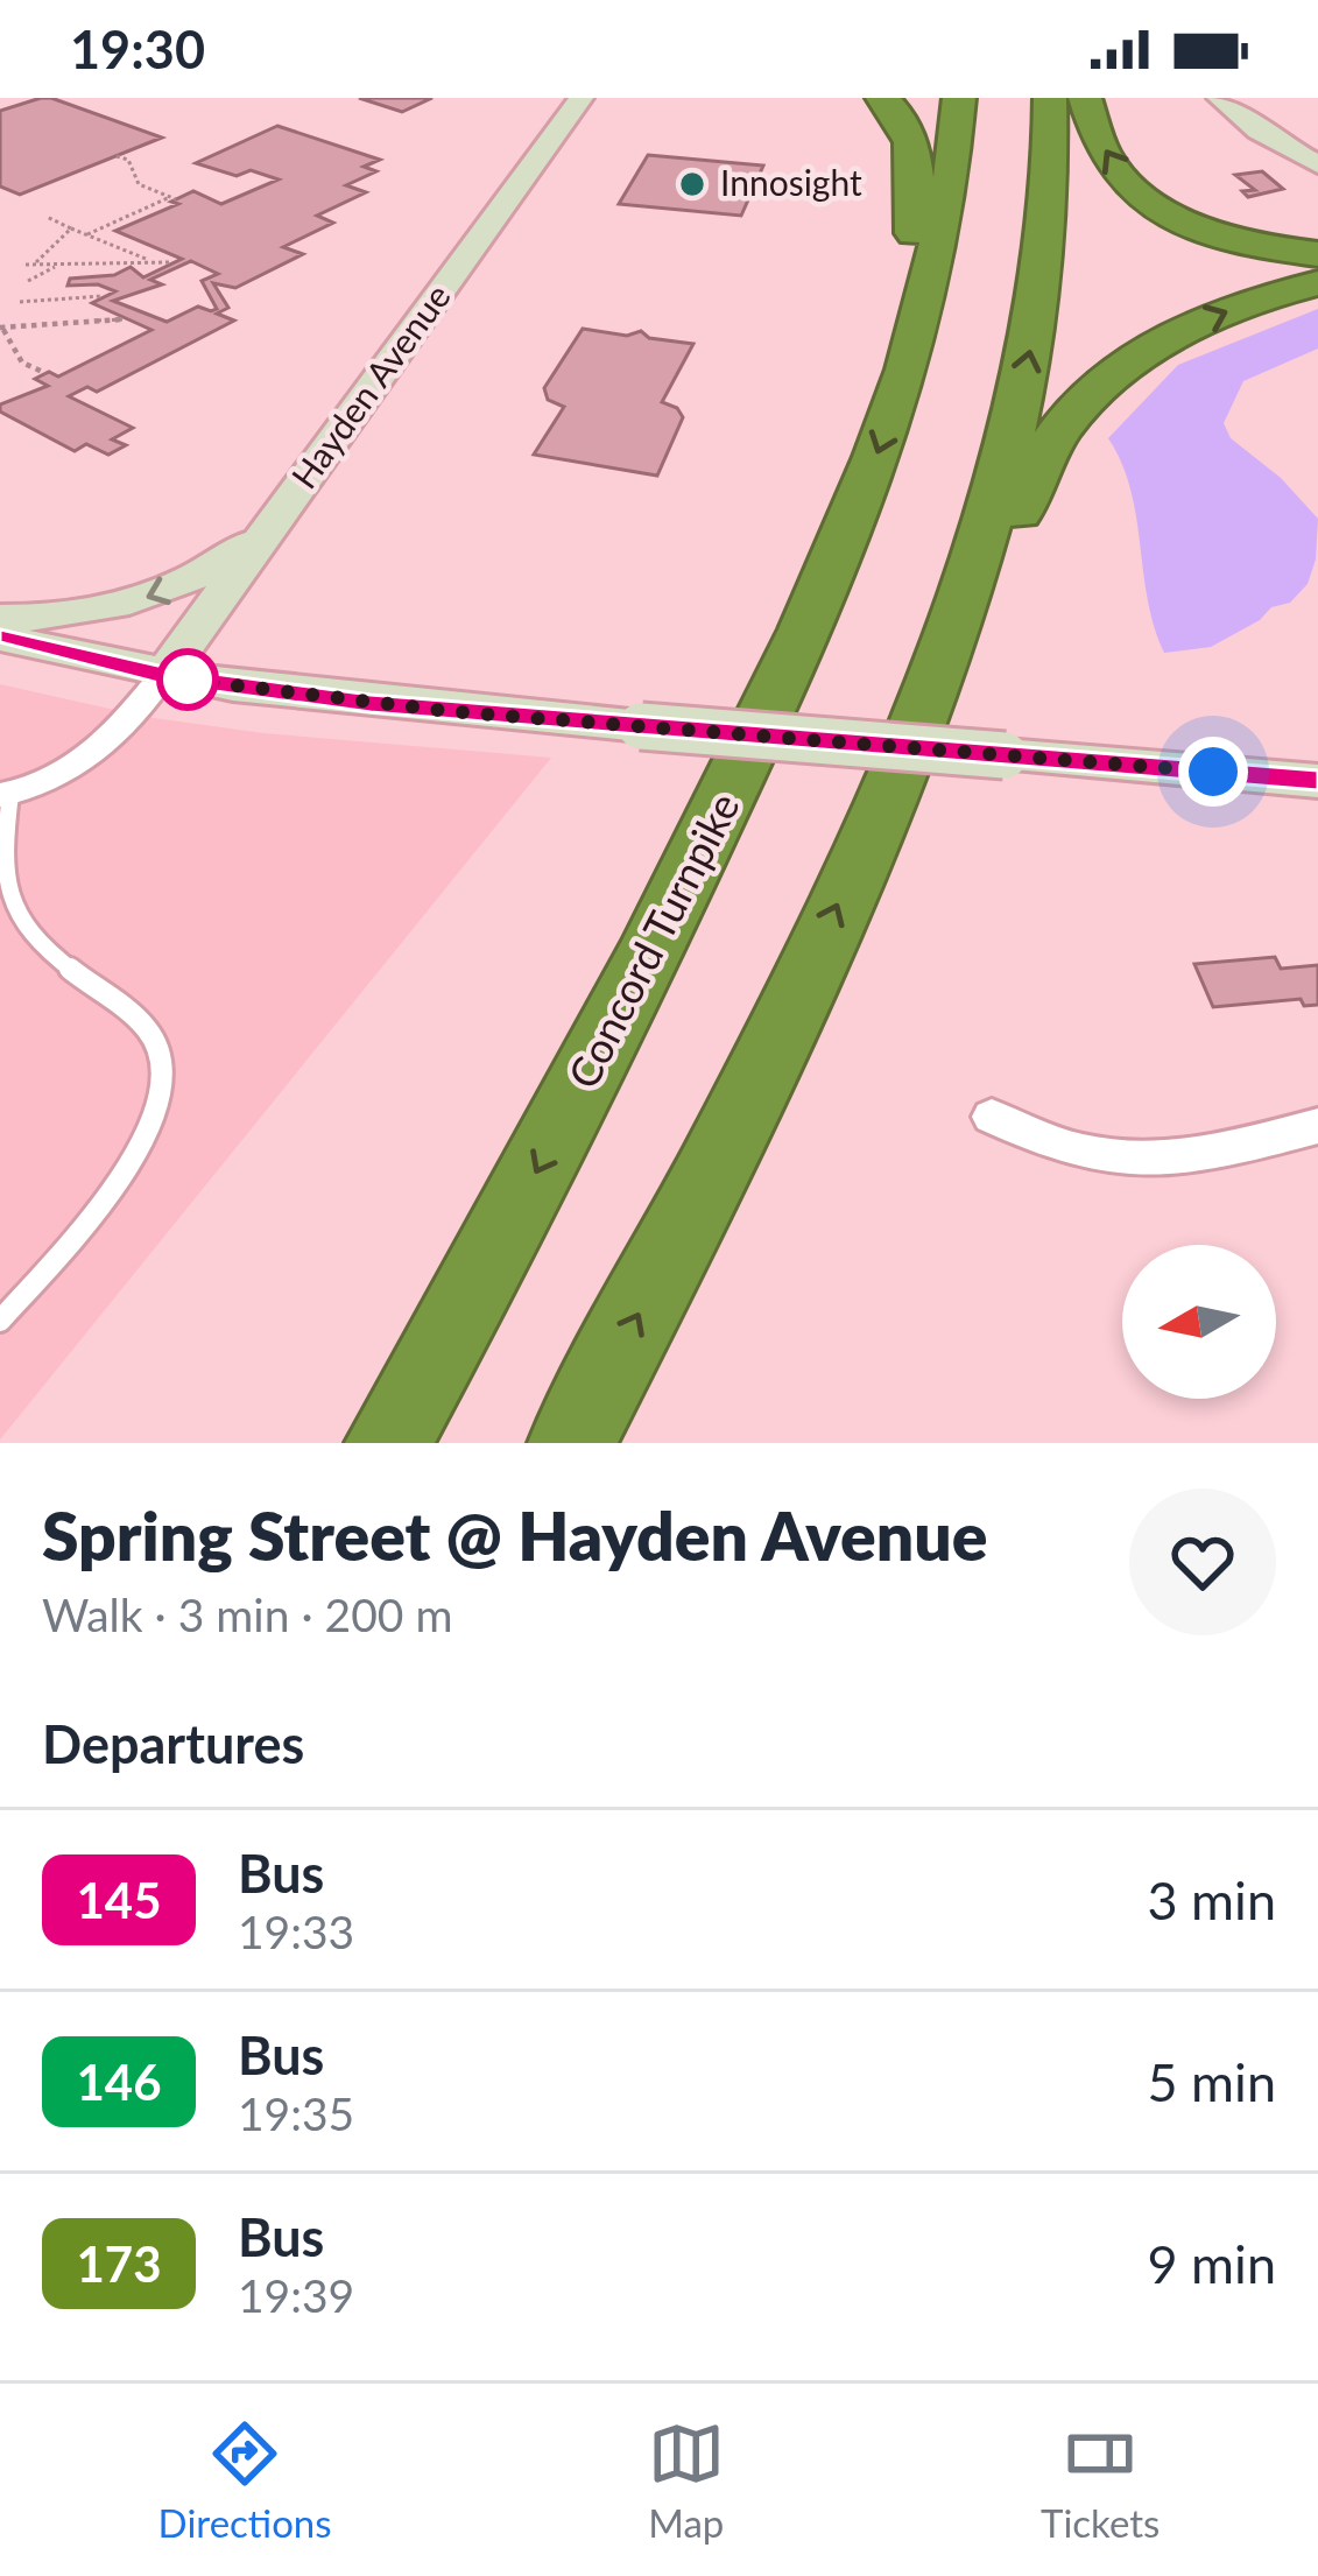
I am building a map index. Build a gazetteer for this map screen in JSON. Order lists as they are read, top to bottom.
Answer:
{
  "streets": {
    "highway": ["Concord Turnpike"],
    "main road": ["Hayden Avenue"]
  },
  "places": ["Innosight"],
  "lines": ["bus line 145"],
  "north": "left",
  "page": {
    "status": "19:30",
    "heading": [
      ["Spring Street @ Hayden Avenue", "Walk · 3 min · 200 m"],
      "Departures"
    ],
    "list": [
      {
        "mark": "145",
        "name": "Bus",
        "note": "19:33",
        "value": "3 min"
      },
      {
        "mark": "146",
        "name": "Bus",
        "note": "19:35",
        "value": "5 min"
      },
      {
        "mark": "173",
        "name": "Bus",
        "note": "19:39",
        "value": "9 min"
      }
    ],
    "tabs": ["Directions", "Map", "Tickets"]
  }
}
